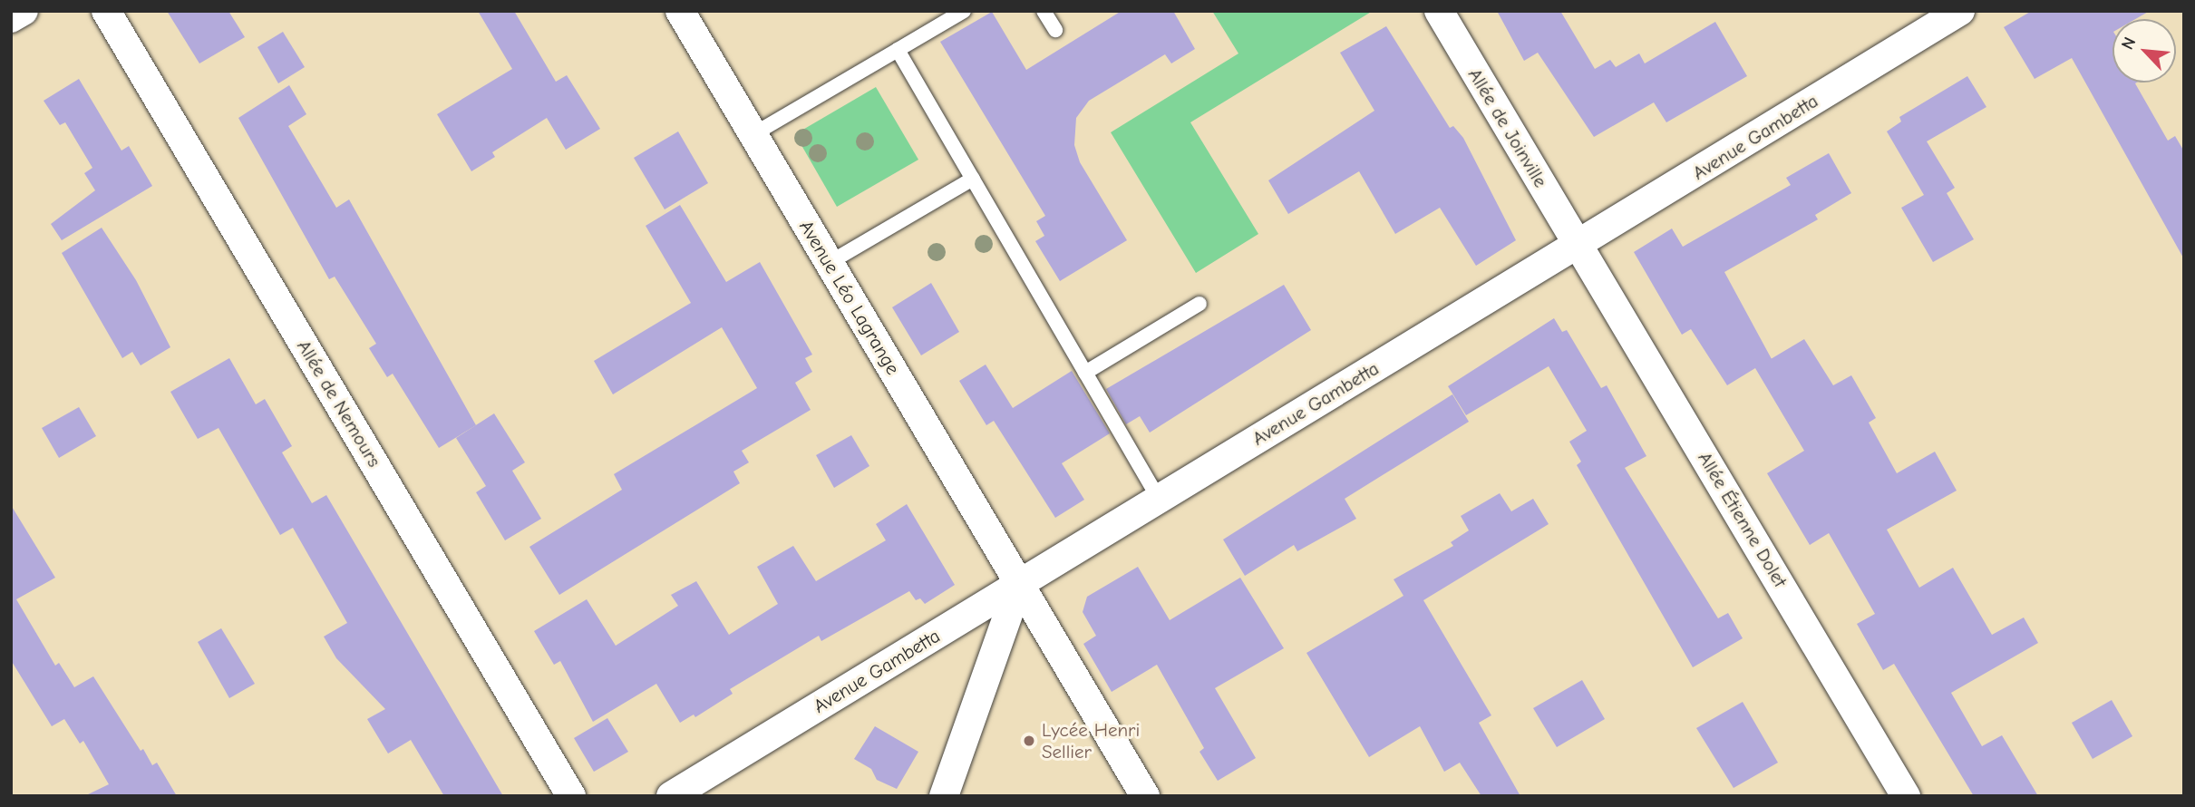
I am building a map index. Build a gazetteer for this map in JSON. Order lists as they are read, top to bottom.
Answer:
{
  "streets": {
    "street": [
      "Allée de Joinville",
      "Avenue Gambetta",
      "Avenue Léo Lagrange",
      "Allée de Nemours",
      "Allée Étienne Dolet"
    ]
  },
  "crossings": [
    ["Allée de Joinville", "Avenue Gambetta"],
    ["Allée de Joinville", "Allée Étienne Dolet"],
    ["Avenue Gambetta", "Avenue Léo Lagrange"],
    ["Avenue Gambetta", "Allée Étienne Dolet"]
  ],
  "places": ["Lycée Henri Sellier"],
  "north": "top left"
}
